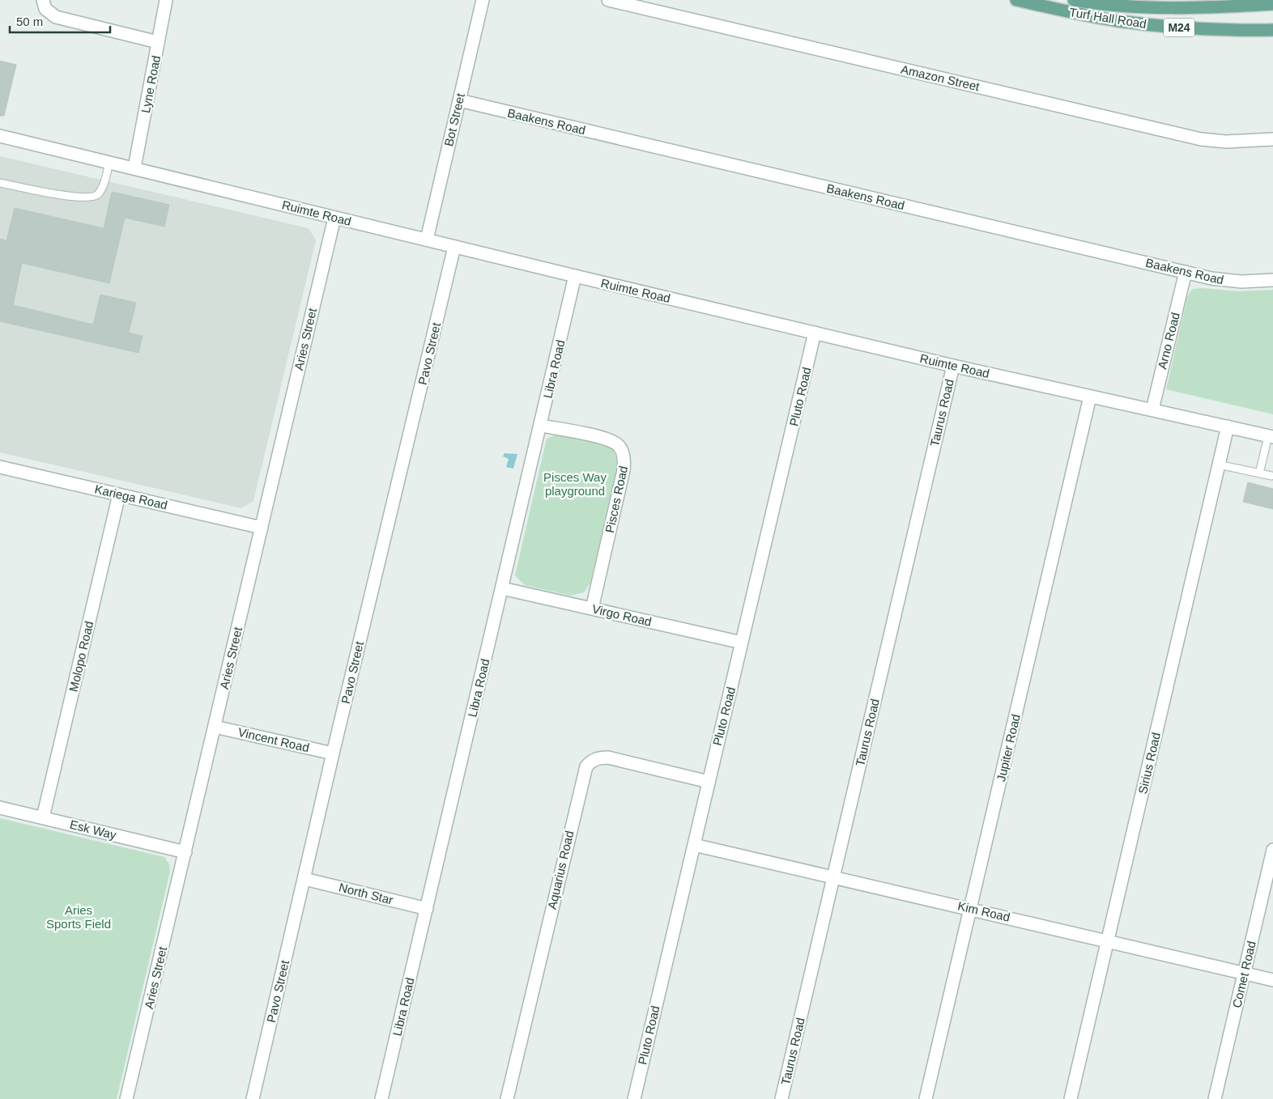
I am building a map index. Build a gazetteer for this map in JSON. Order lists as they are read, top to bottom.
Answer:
{
  "streets": {
    "main road": ["Turf Hall Road", "M24"],
    "street": [
      "Amazon Street",
      "Lyne Road",
      "Bot Street",
      "Baakens Road",
      "Ruimte Road",
      "Aries Street",
      "Arno Road",
      "Pavo Street",
      "Libra Road",
      "Pluto Road",
      "Taurus Road",
      "Kariega Road",
      "Pisces Road",
      "Virgo Road",
      "Molopo Road",
      "Vincent Road",
      "Jupiter Road",
      "Sirius Road",
      "Esk Way",
      "Aquarius Road",
      "North Star",
      "Kim Road",
      "Comet Road"
    ]
  },
  "crossings": [
    ["Lyne Road", "Ruimte Road"],
    ["Bot Street", "Baakens Road"],
    ["Bot Street", "Ruimte Road"],
    ["Baakens Road", "Arno Road"],
    ["Ruimte Road", "Aries Street"],
    ["Ruimte Road", "Arno Road"],
    ["Ruimte Road", "Pavo Street"],
    ["Ruimte Road", "Libra Road"],
    ["Ruimte Road", "Pluto Road"],
    ["Ruimte Road", "Taurus Road"],
    ["Ruimte Road", "Jupiter Road"],
    ["Ruimte Road", "Sirius Road"],
    ["Aries Street", "Kariega Road"],
    ["Aries Street", "Vincent Road"],
    ["Aries Street", "Esk Way"],
    ["Pavo Street", "Vincent Road"],
    ["Pavo Street", "North Star"],
    ["Libra Road", "Pisces Road"],
    ["Libra Road", "Virgo Road"],
    ["Libra Road", "North Star"],
    ["Pluto Road", "Virgo Road"],
    ["Pluto Road", "Aquarius Road"],
    ["Pluto Road", "Kim Road"],
    ["Taurus Road", "Kim Road"],
    ["Kariega Road", "Molopo Road"],
    ["Pisces Road", "Virgo Road"],
    ["Molopo Road", "Esk Way"],
    ["Jupiter Road", "Kim Road"],
    ["Sirius Road", "Kim Road"],
    ["Kim Road", "Comet Road"]
  ],
  "parks": ["Pisces Way playground", "Aries Sports Field"],
  "scale_bar": "50 m"
}
